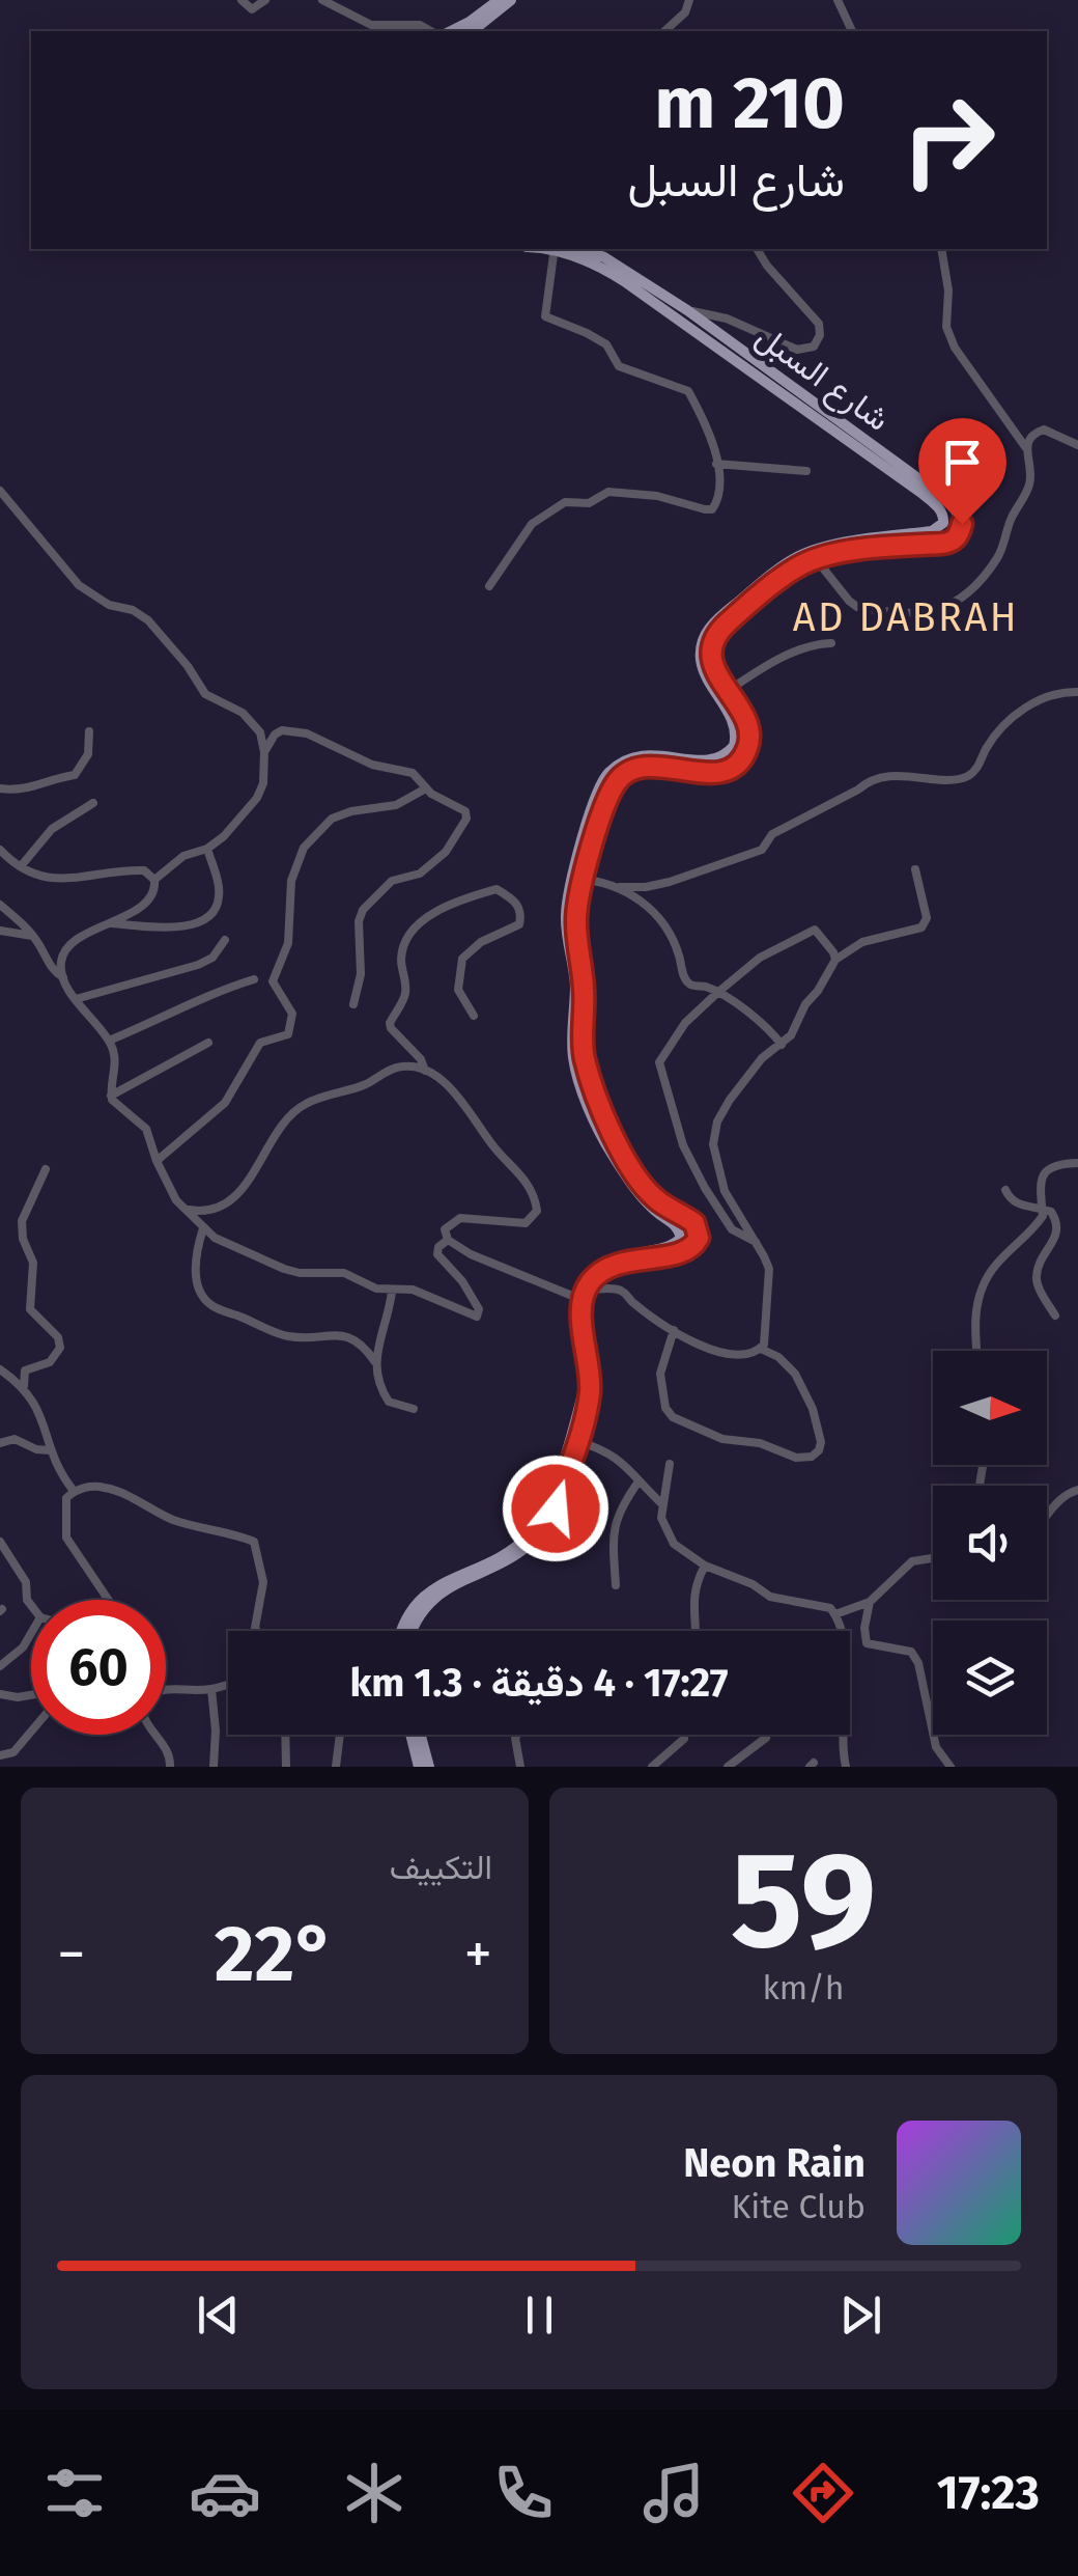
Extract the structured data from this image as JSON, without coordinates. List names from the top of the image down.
{
  "streets": {
    "main road": ["شارع السبل"]
  },
  "districts": ["AD DABRAH"],
  "north": "right",
  "page": {
    "turn": ["210 m", "شارع السبل"],
    "limit": "60",
    "trip": "17:27 · 4 دقيقة · 1.3 km",
    "tile": [
      ["59", "km/h"],
      "التكييف"
    ],
    "heat": ["−", "22°", "+"],
    "song": ["Neon Rain", "Kite Club"],
    "tabs": "17:23"
  }
}
